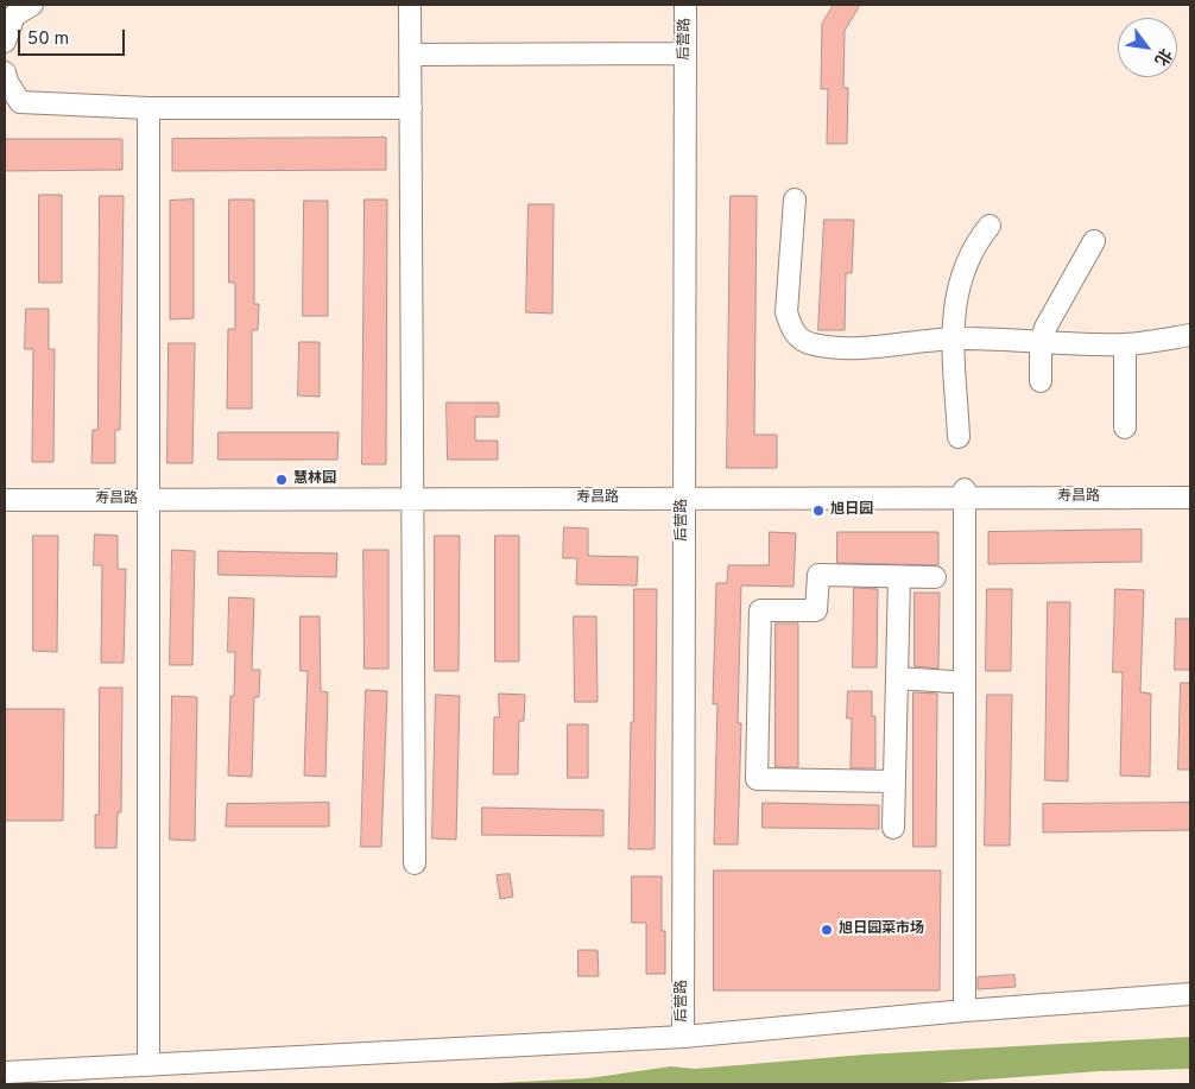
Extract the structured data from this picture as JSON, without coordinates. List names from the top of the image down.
{
  "streets": {
    "street": ["后营路", "寿昌路"]
  },
  "crossings": [
    ["后营路", "寿昌路"]
  ],
  "places": ["慧林园", "旭日园", "旭日园菜市场"],
  "scale_bar": "50 m",
  "north": "bottom right"
}
